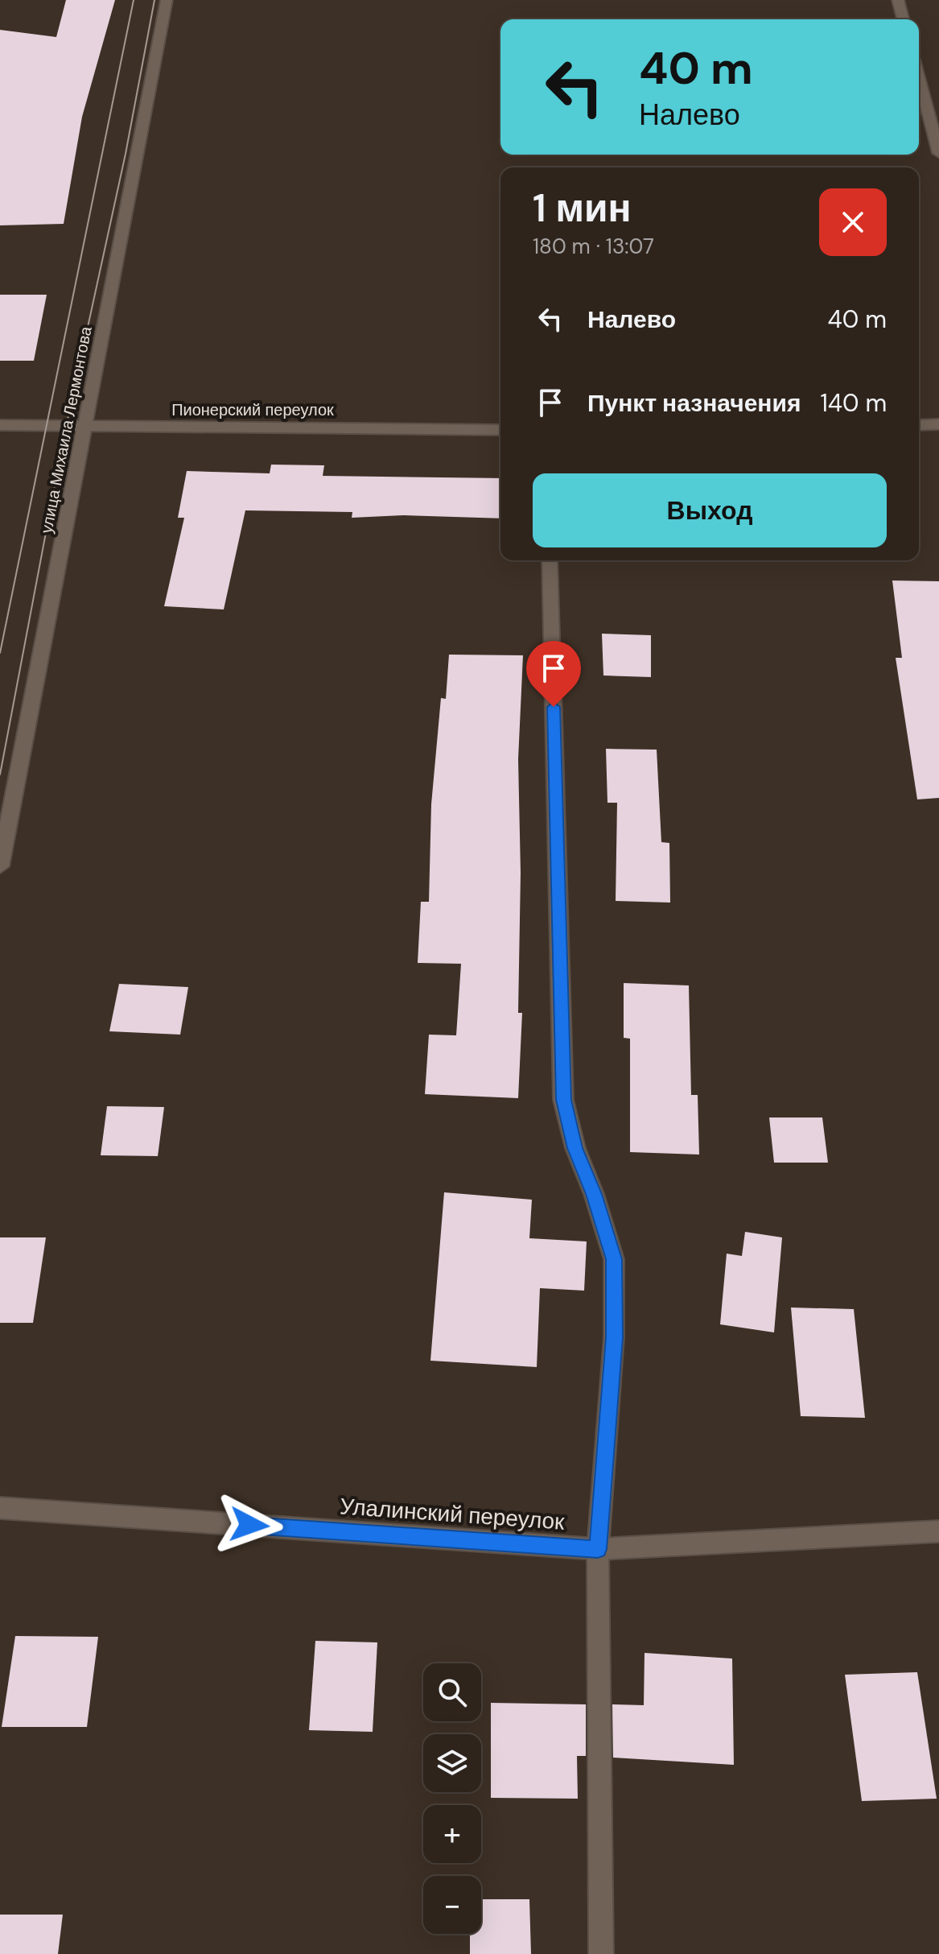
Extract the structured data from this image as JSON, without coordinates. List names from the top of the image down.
{
  "streets": {
    "street": ["Пионерский переулок", "улица Михаила Лермонтова", "Улалинский переулок"]
  },
  "crossings": [
    ["Пионерский переулок", "улица Михаила Лермонтова"]
  ],
  "page": {
    "turn": ["40 m", "Налево"],
    "heading": ["1 мин", "180 m · 13:07"],
    "list": [
      {
        "name": "Налево",
        "value": "40 m"
      },
      {
        "name": "Пункт назначения",
        "value": "140 m"
      }
    ],
    "buttons": "Выход",
    "map_buttons": ["+", "−"]
  }
}
